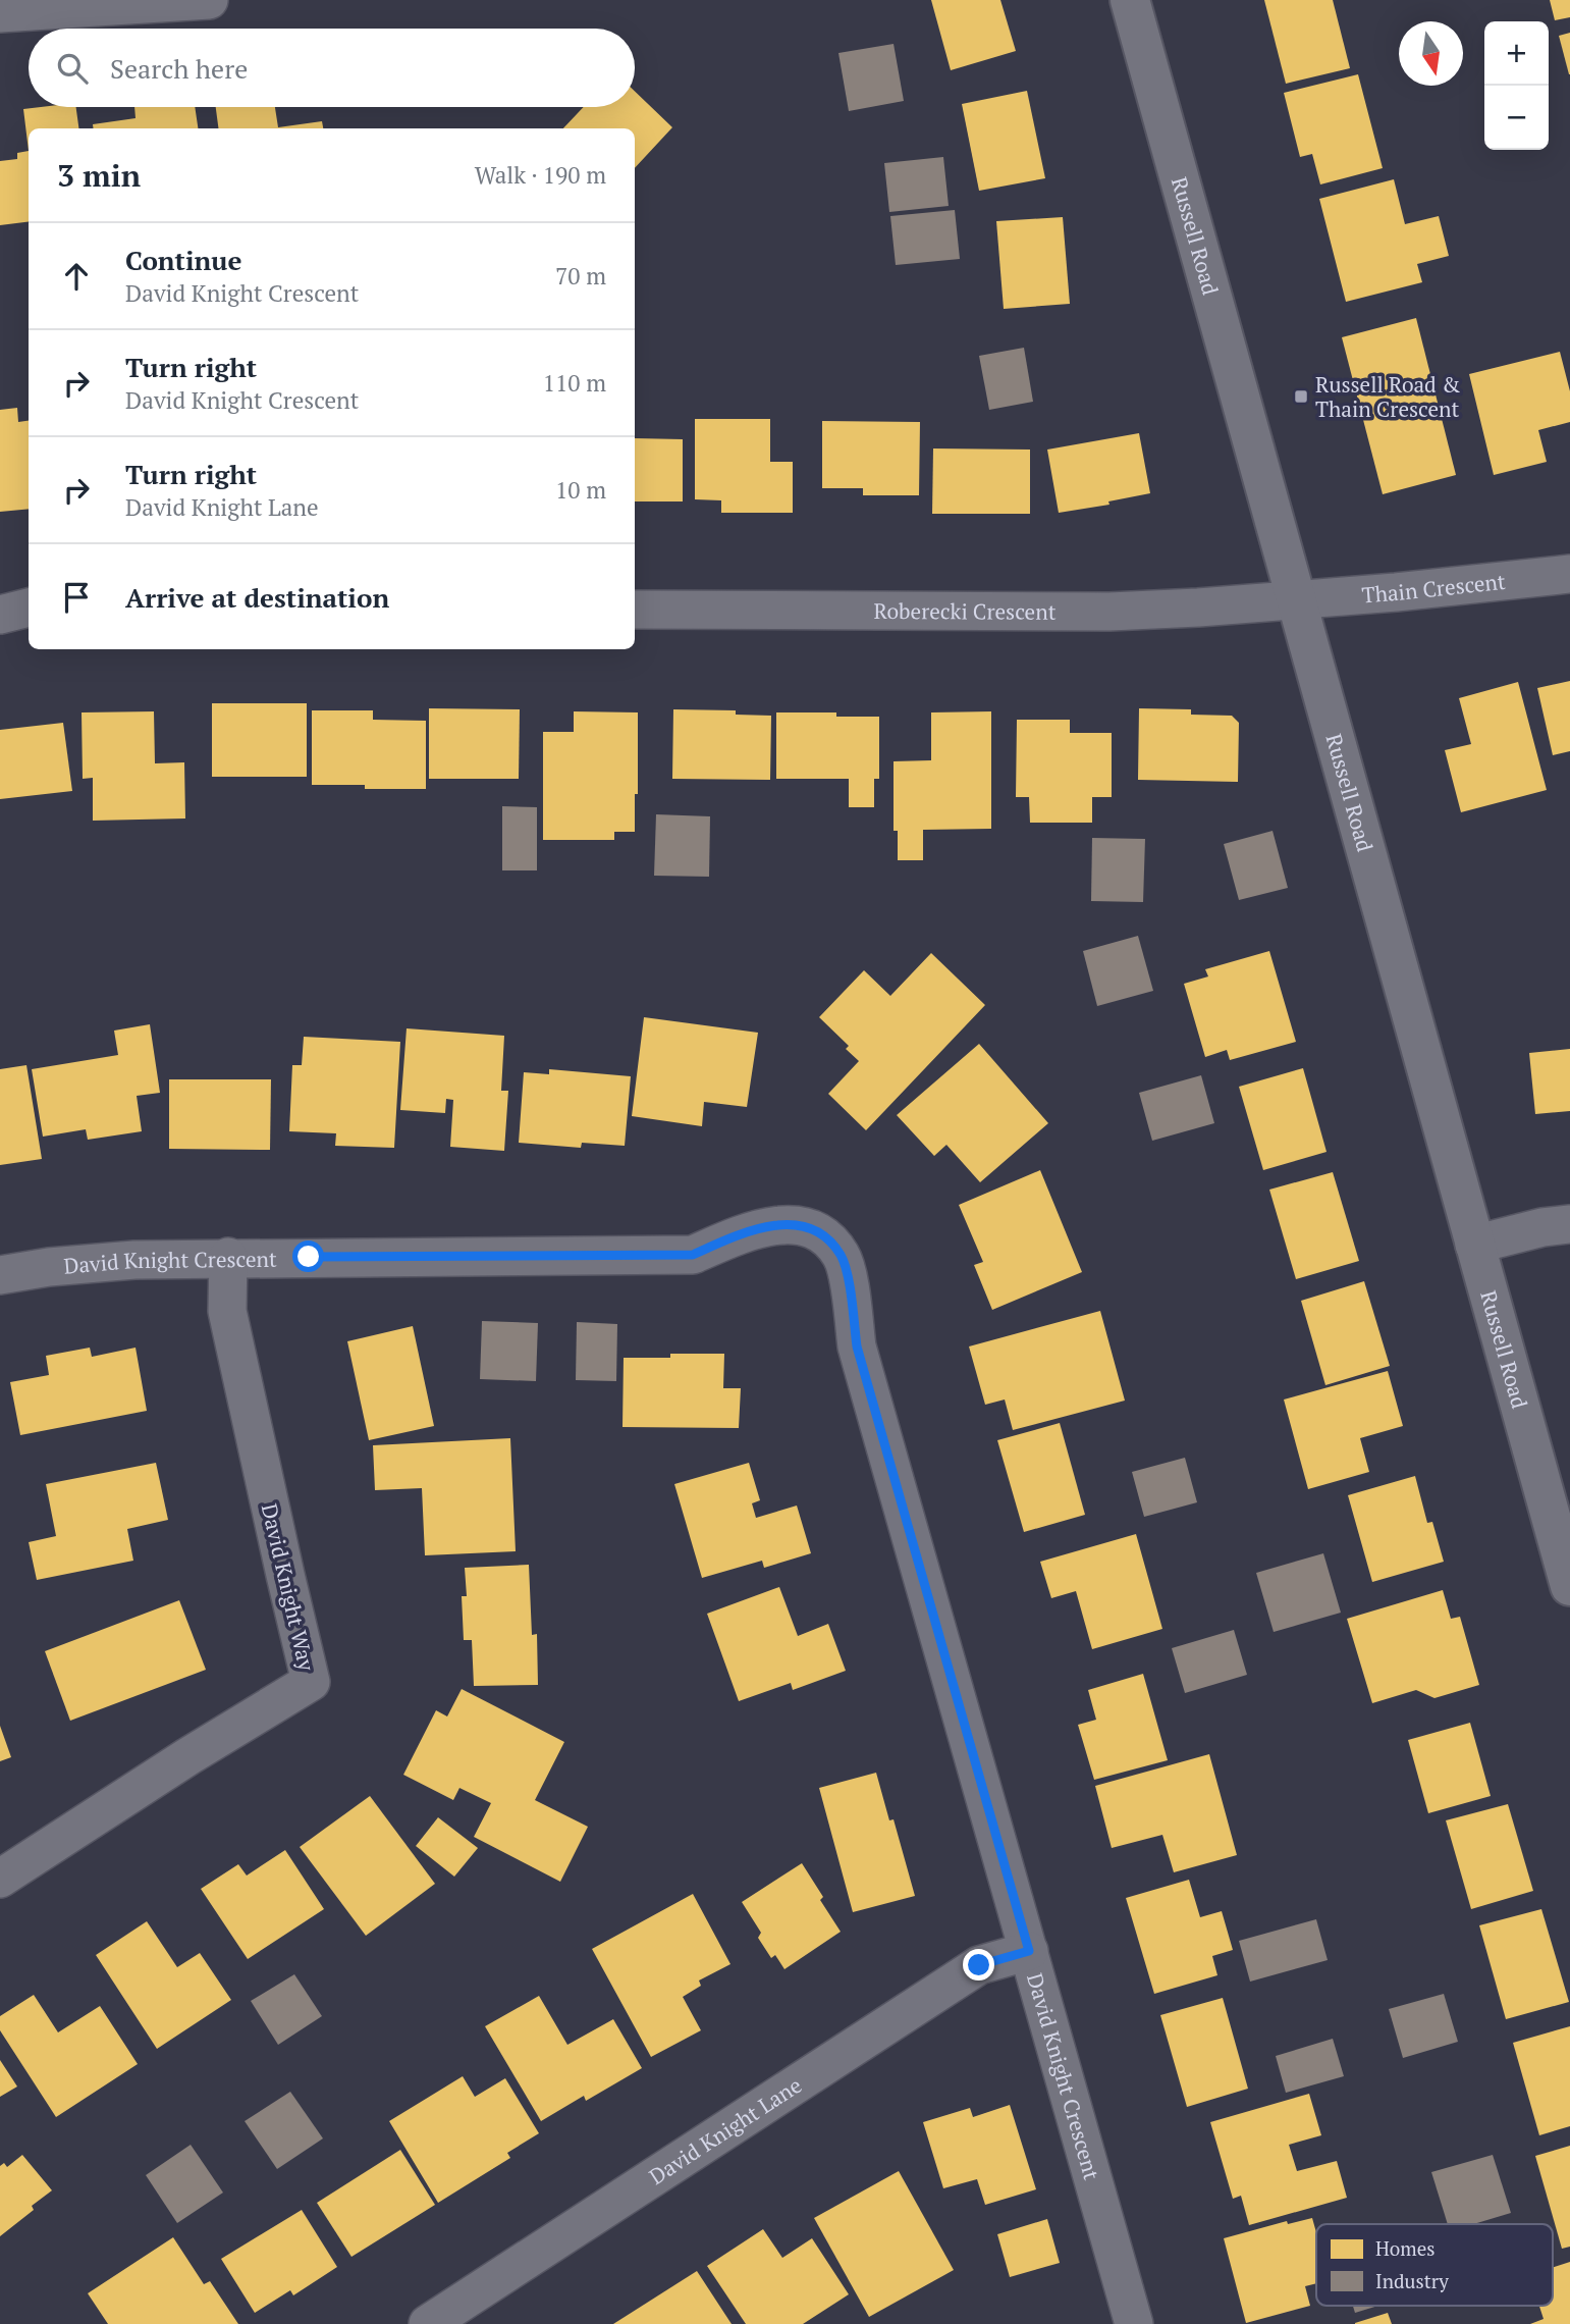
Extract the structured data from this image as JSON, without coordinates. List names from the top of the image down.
{
  "streets": {
    "street": [
      "Russell Road",
      "Thain Crescent",
      "Roberecki Crescent",
      "David Knight Crescent",
      "David Knight Way",
      "David Knight Lane"
    ]
  },
  "crossings": [
    ["Russell Road", "Thain Crescent"],
    ["Russell Road", "Roberecki Crescent"],
    ["Thain Crescent", "Roberecki Crescent"],
    ["David Knight Crescent", "David Knight Way"],
    ["David Knight Crescent", "David Knight Lane"]
  ],
  "places": {
    "transit": ["Russell Road & Thain Crescent"]
  },
  "legend": ["Homes", "Industry"],
  "north": "bottom",
  "page": {
    "map_buttons": ["+", "−"],
    "search": "Search here",
    "heading": ["3 min", "Walk · 190 m"],
    "list": [
      ["Continue", "David Knight Crescent", "70 m"],
      ["Turn right", "David Knight Crescent", "110 m"],
      ["Turn right", "David Knight Lane", "10 m"],
      "Arrive at destination"
    ]
  }
}
